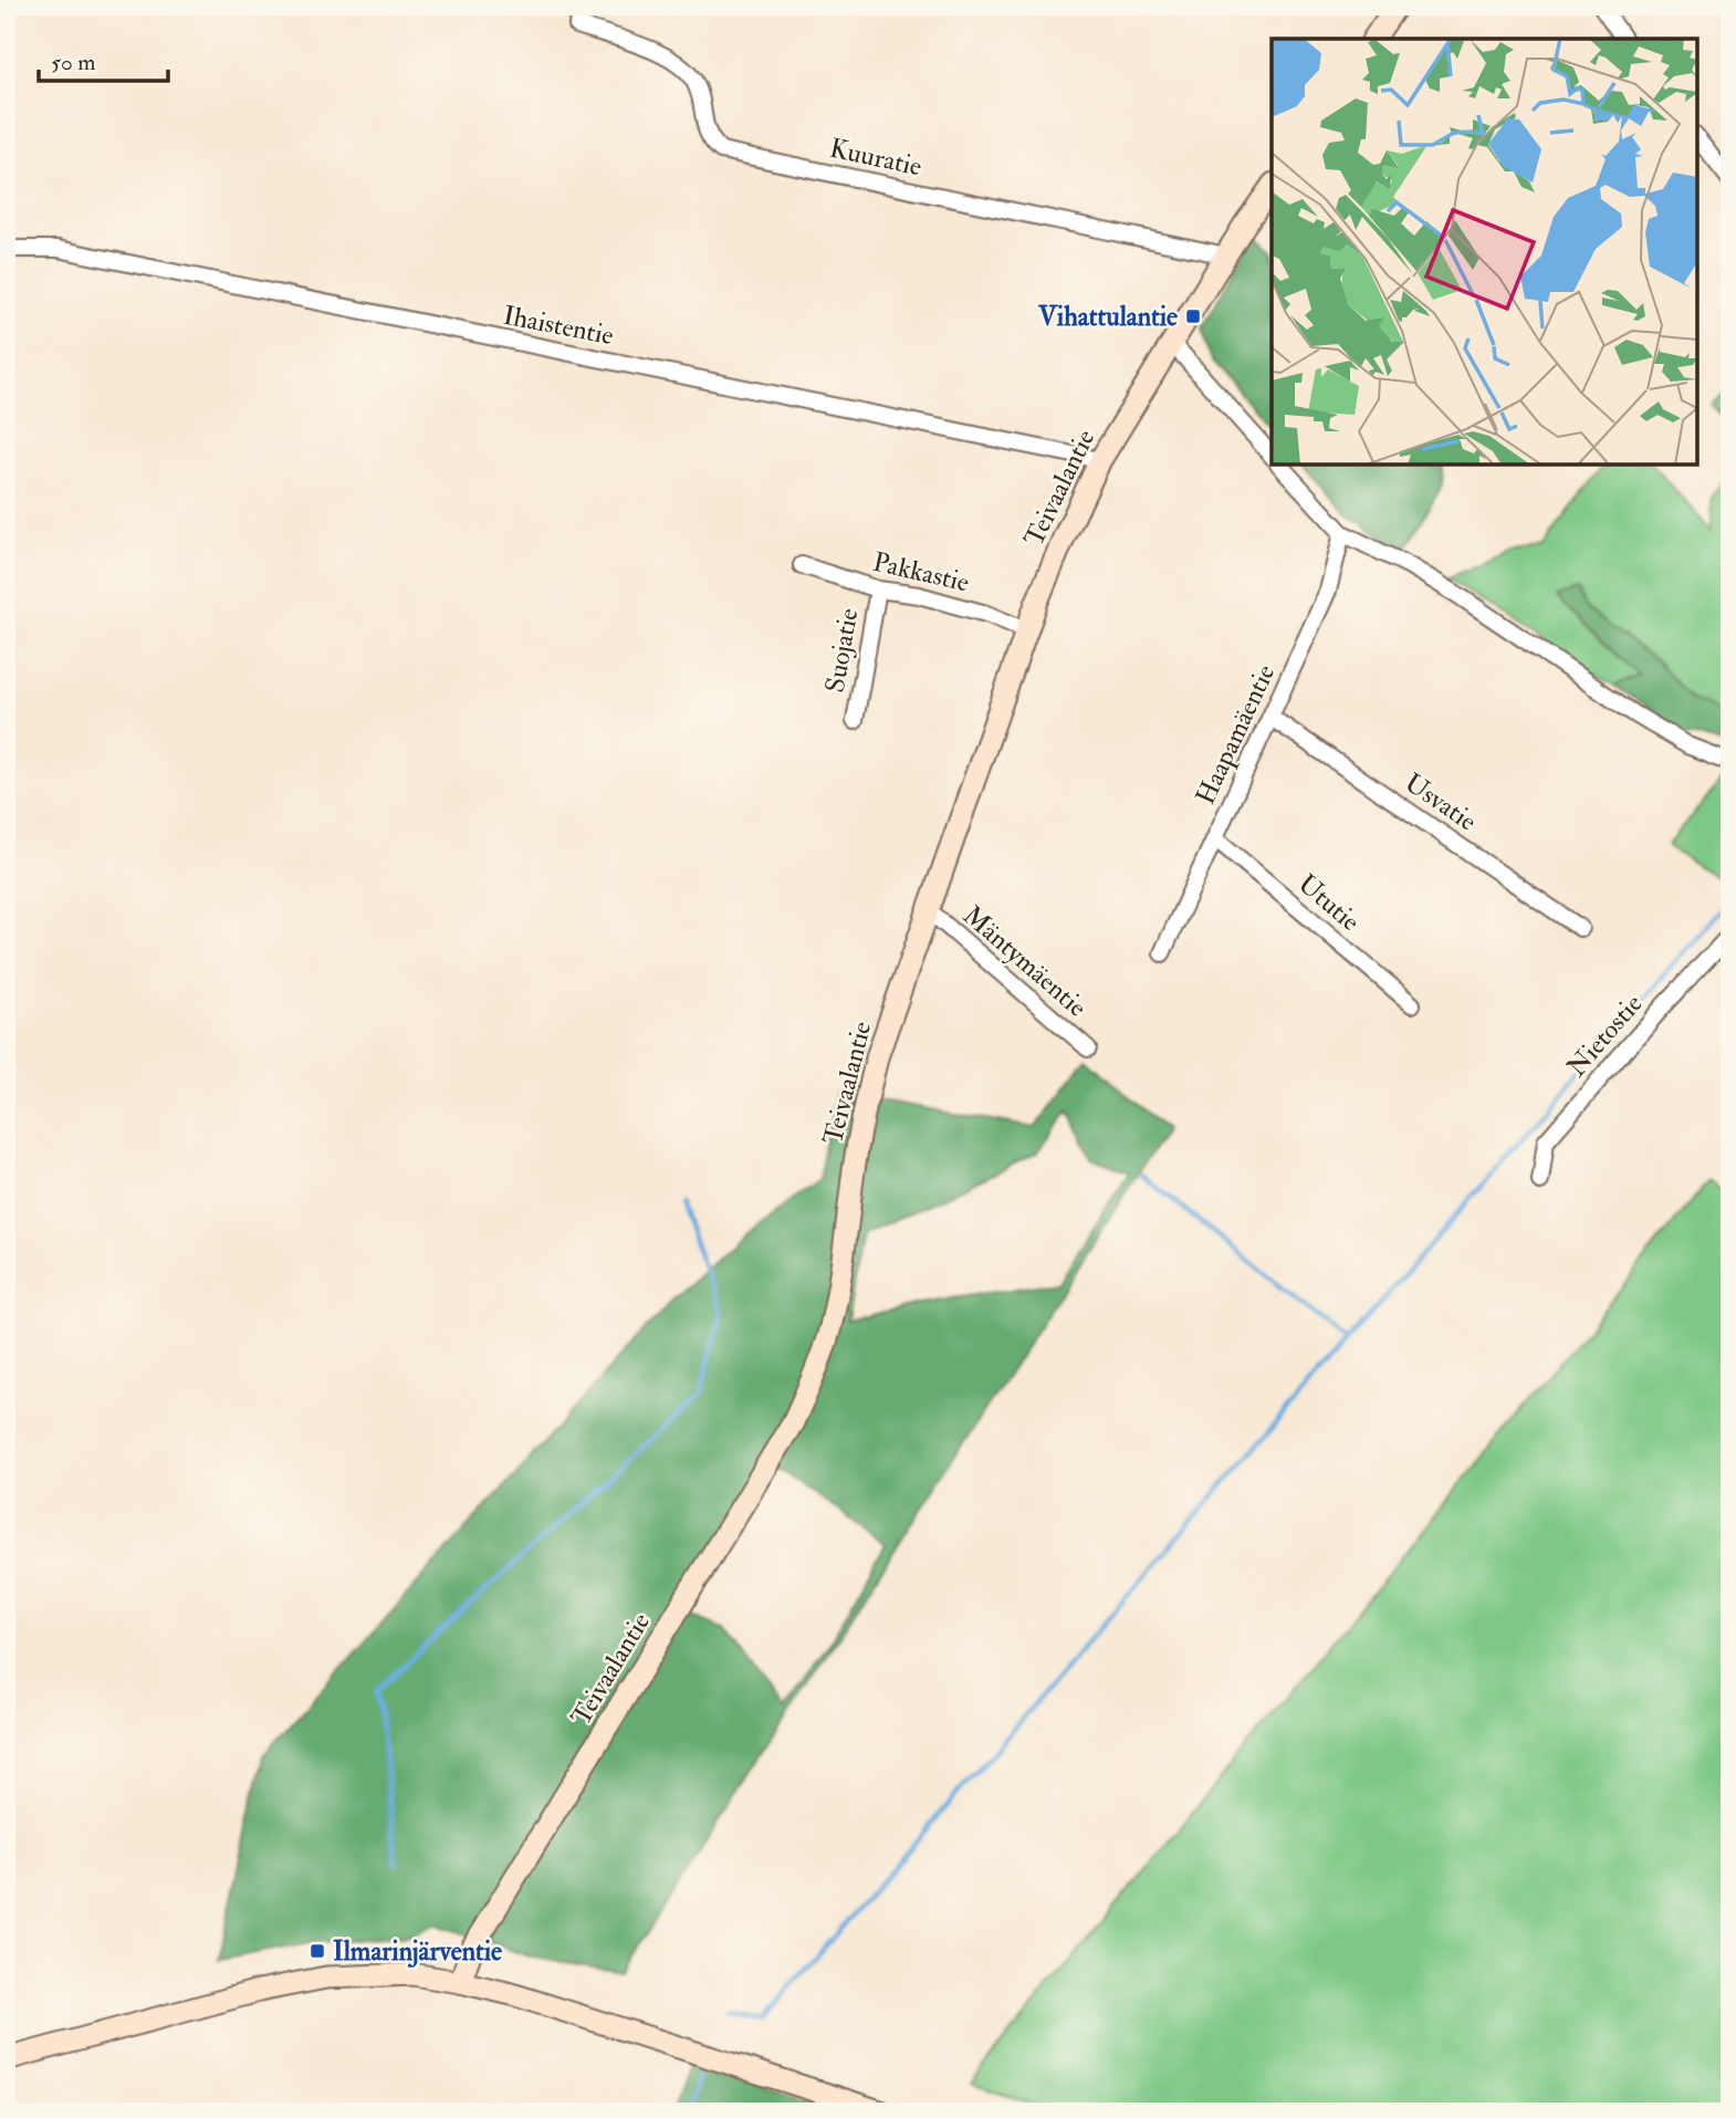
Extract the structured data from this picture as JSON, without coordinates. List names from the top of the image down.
{
  "streets": {
    "main road": ["Teivaalantie"],
    "street": [
      "Kuuratie",
      "Ihaistentie",
      "Pakkastie",
      "Suojatie",
      "Haapamäentie",
      "Usvatie",
      "Ututie",
      "Mäntymäentie",
      "Nietostie"
    ]
  },
  "crossings": [
    ["Kuuratie", "Teivaalantie"],
    ["Ihaistentie", "Teivaalantie"],
    ["Teivaalantie", "Pakkastie"],
    ["Teivaalantie", "Mäntymäentie"],
    ["Pakkastie", "Suojatie"],
    ["Haapamäentie", "Usvatie"],
    ["Haapamäentie", "Ututie"]
  ],
  "places": {
    "transit": ["Vihattulantie", "Ilmarinjärventie"]
  },
  "scale_bar": "50 m"
}
